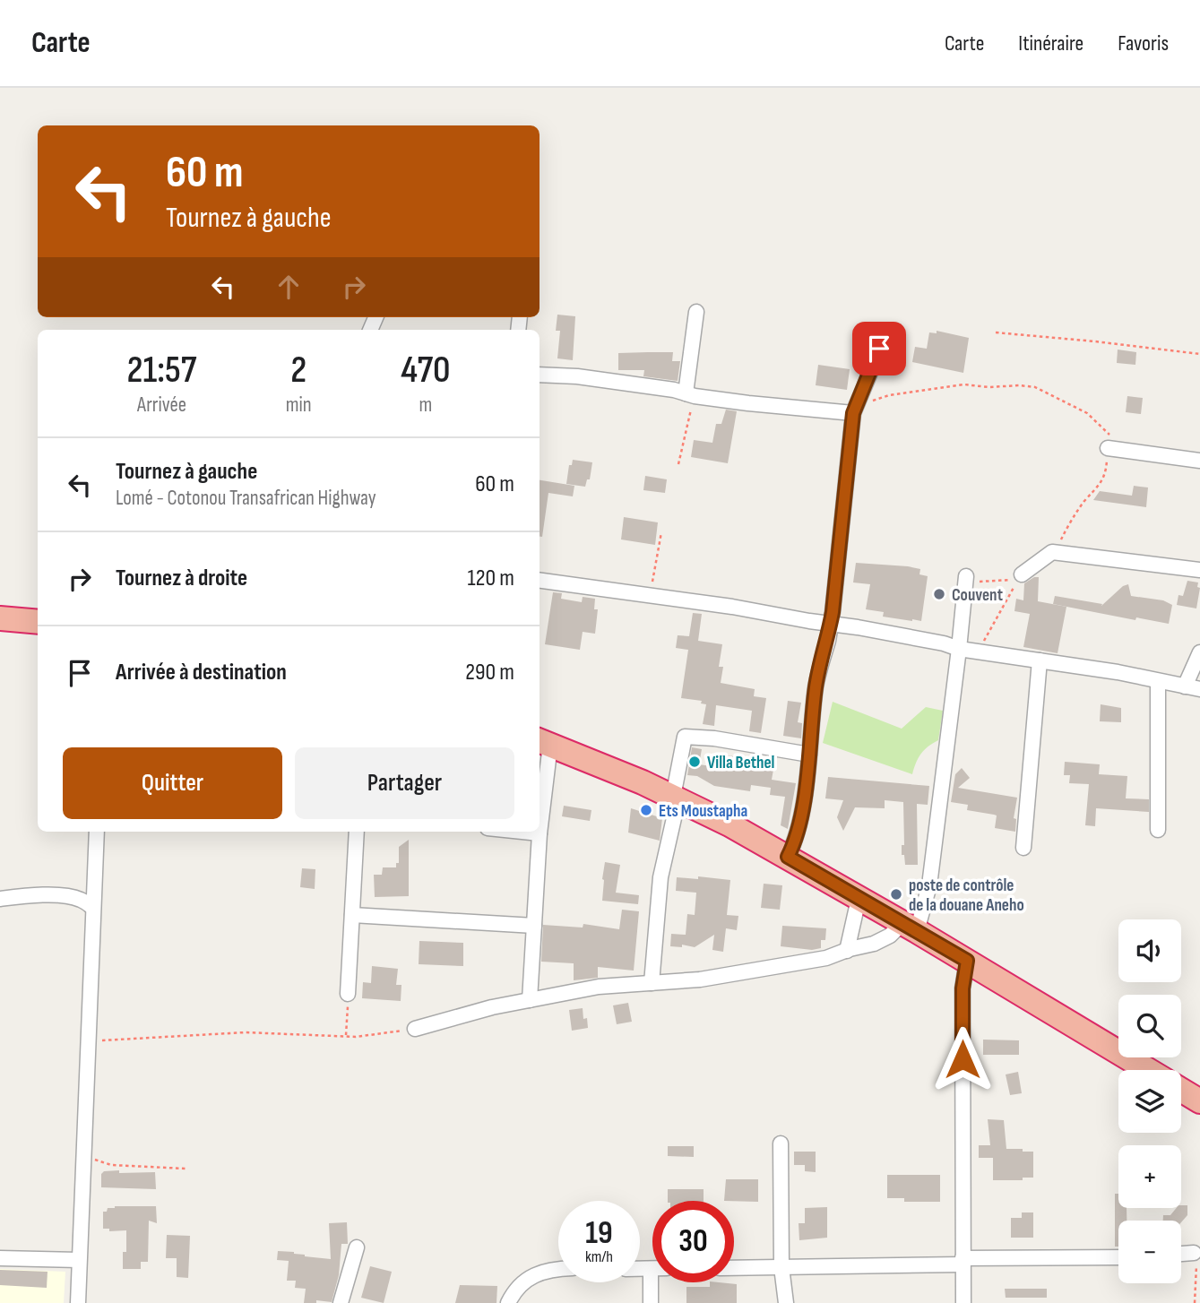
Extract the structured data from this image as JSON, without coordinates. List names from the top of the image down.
{
  "places": [
    "Couvent",
    "Villa Bethel",
    "Ets Moustapha",
    "poste de contrôle de la douane Aneho"
  ],
  "page": {
    "header": "Carte",
    "nav": ["Carte", "Itinéraire", "Favoris"],
    "turn": ["60 m", "Tournez à gauche"],
    "eta": [
      "21:57",
      "Arrivée",
      "2",
      "min",
      "470",
      "m"
    ],
    "list": [
      {
        "name": "Tournez à gauche",
        "note": "Lomé - Cotonou Transafrican Highway",
        "value": "60 m"
      },
      {
        "name": "Tournez à droite",
        "value": "120 m"
      },
      {
        "name": "Arrivée à destination",
        "value": "290 m"
      }
    ],
    "buttons": ["Quitter", "Partager"],
    "map_buttons": ["+", "−"],
    "speed": "19 km/h",
    "limit": "30"
  }
}
